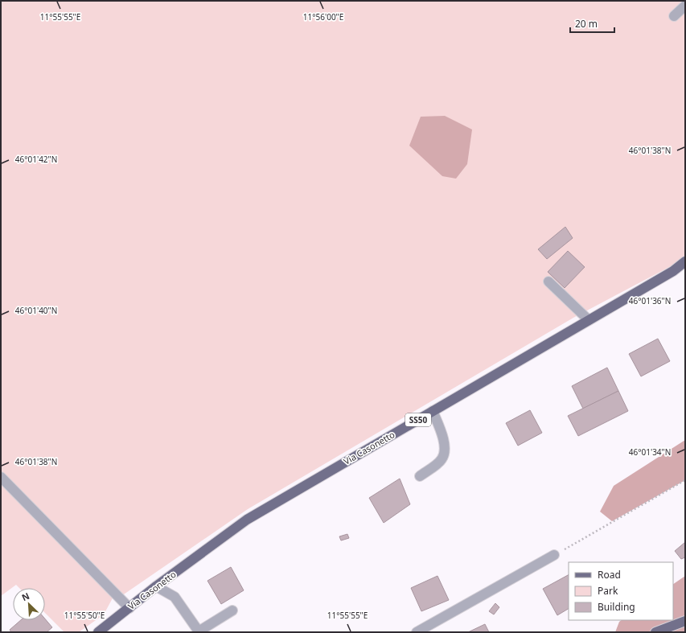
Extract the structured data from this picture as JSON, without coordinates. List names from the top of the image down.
{
  "streets": {
    "main road": ["SS50", "Via Casonetto"]
  },
  "legend": ["Road", "Park", "Building"],
  "scale_bar": "20 m",
  "north": "top left",
  "coordinates": [
    "11°55'55\"E",
    "11°56'00\"E",
    "46°01'38\"N",
    "46°01'42\"N",
    "46°01'36\"N",
    "46°01'40\"N",
    "46°01'34\"N",
    "11°55'50\"E"
  ]
}
